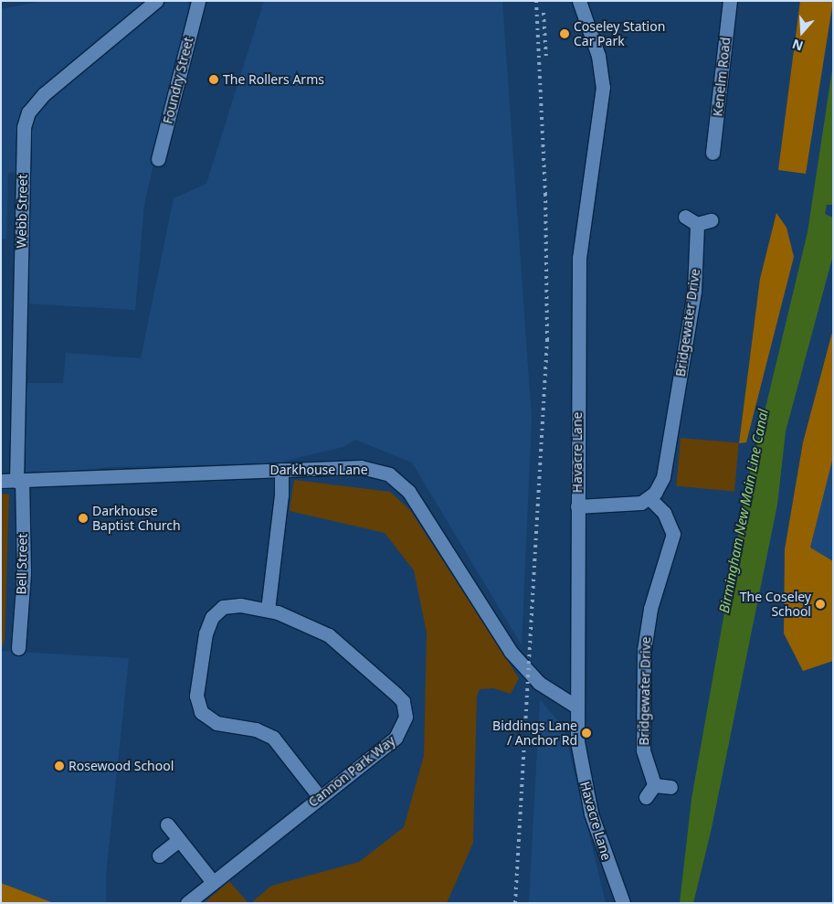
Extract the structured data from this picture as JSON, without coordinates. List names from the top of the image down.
{
  "streets": {
    "street": [
      "Kenelm Road",
      "Foundry Street",
      "Webb Street",
      "Bridgewater Drive",
      "Havacre Lane",
      "Darkhouse Lane",
      "Bell Street",
      "Cannon Park Way"
    ]
  },
  "crossings": [
    ["Webb Street", "Darkhouse Lane"],
    ["Webb Street", "Bell Street"],
    ["Havacre Lane", "Darkhouse Lane"],
    ["Darkhouse Lane", "Bell Street"]
  ],
  "water": ["Birmingham New Main Line Canal"],
  "places": [
    "Coseley Station Car Park",
    "The Rollers Arms",
    "Darkhouse Baptist Church",
    "The Coseley School",
    "Biddings Lane / Anchor Rd",
    "Rosewood School"
  ],
  "north": "bottom"
}
